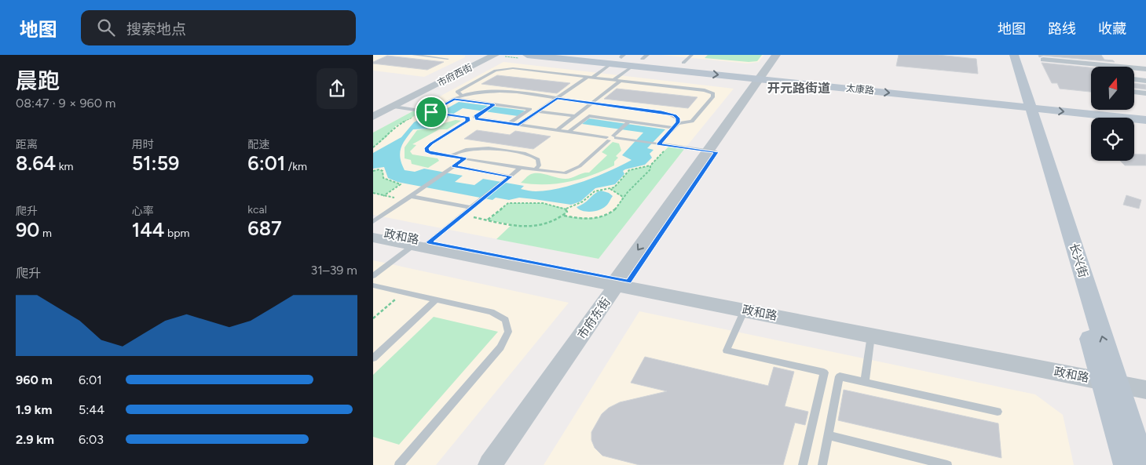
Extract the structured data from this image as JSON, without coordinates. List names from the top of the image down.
{
  "streets": {
    "main road": ["太康路", "长兴街"],
    "street": ["市府西街", "政和路", "市府东街"]
  },
  "crossings": [
    ["太康路", "长兴街"],
    ["太康路", "市府东街"],
    ["政和路", "长兴街"],
    ["政和路", "市府东街"]
  ],
  "districts": ["开元路街道"],
  "north": "top",
  "page": {
    "header": "地图",
    "search": "搜索地点",
    "nav": ["地图", "路线", "收藏"],
    "heading": ["晨跑", "08:47 · 9 × 960 m"],
    "stats": [
      ["距离", "8.64 km"],
      ["用时", "51:59"],
      ["配速", "6:01 /km"],
      ["爬升", "90 m"],
      ["心率", "144 bpm"],
      ["kcal", "687"]
    ],
    "chart": ["爬升", "31–39 m"],
    "list": [
      {
        "name": "960 m",
        "note": "6:01"
      },
      {
        "name": "1.9 km",
        "note": "5:44"
      },
      {
        "name": "2.9 km",
        "note": "6:03"
      }
    ]
  }
}
